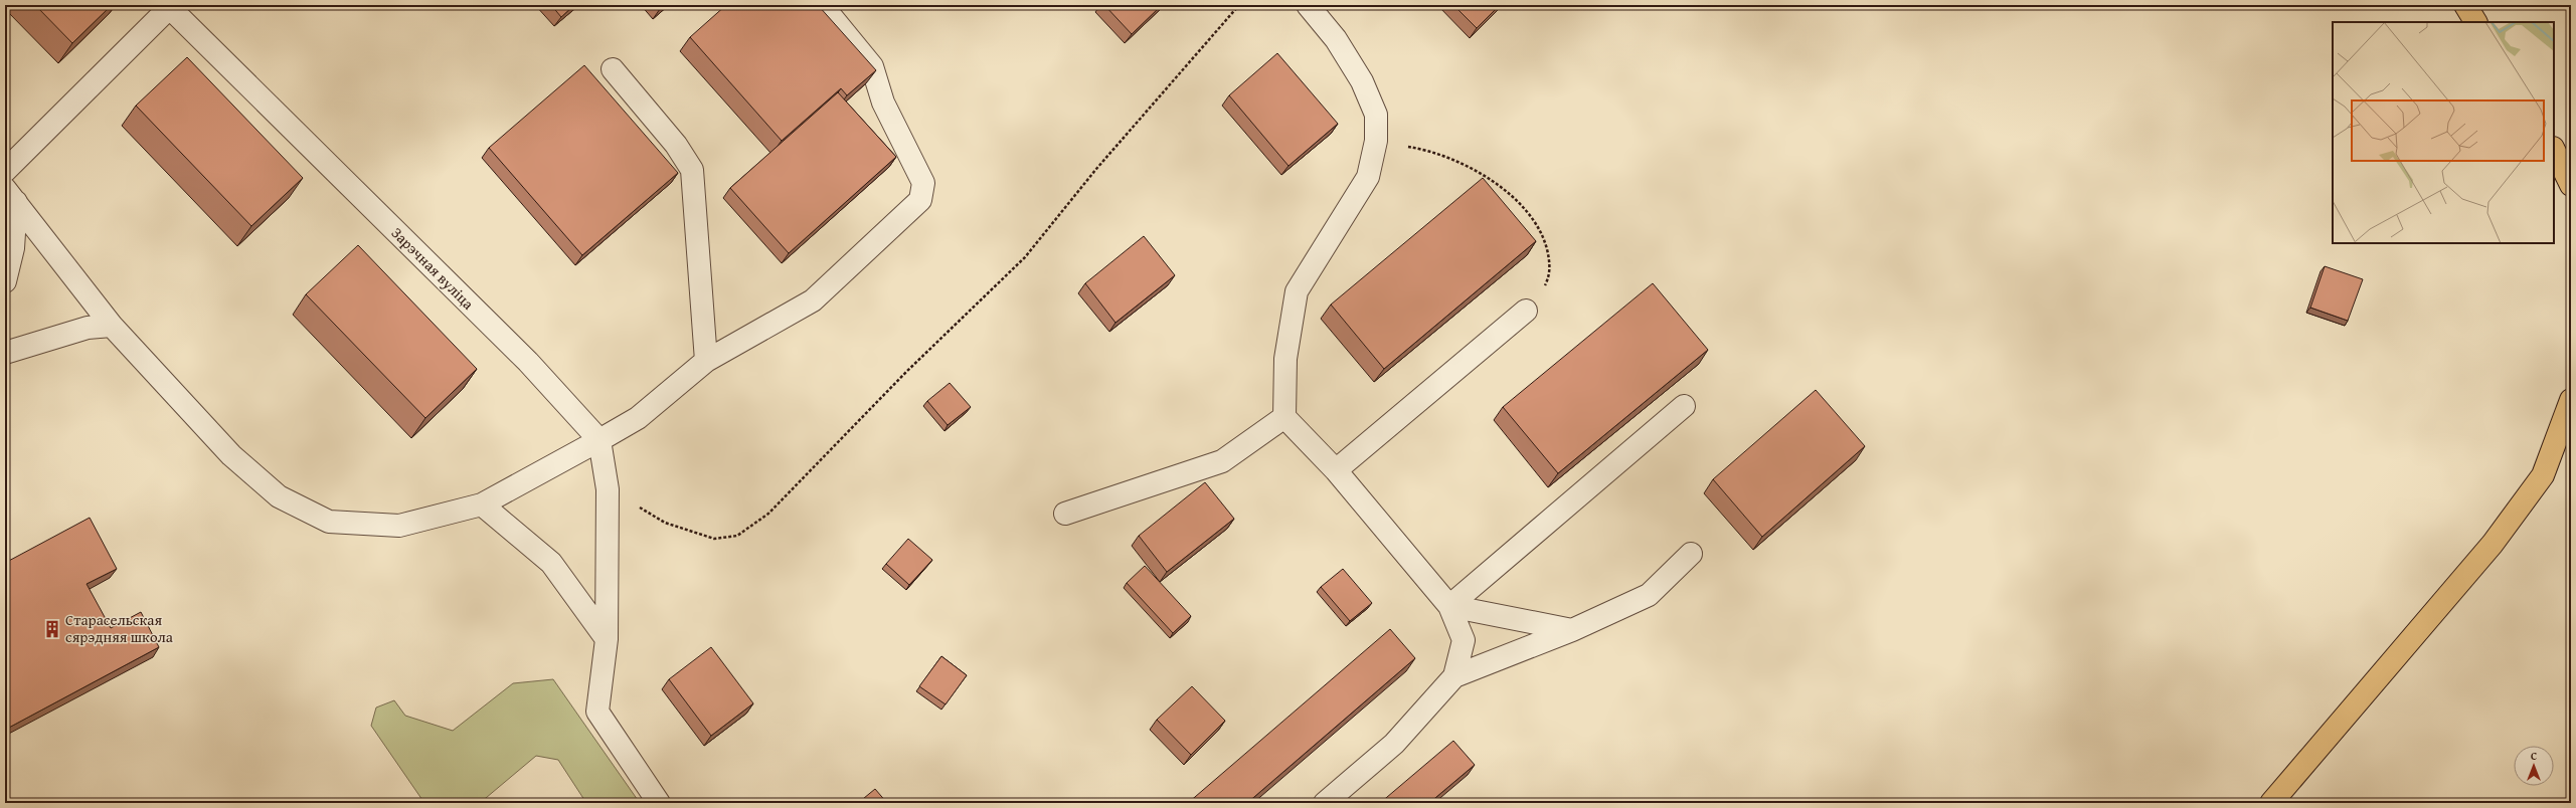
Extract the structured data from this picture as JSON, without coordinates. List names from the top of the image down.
{
  "streets": {
    "street": ["Зарэчная вуліца"]
  },
  "places": {
    "building": ["Старасельская сярэдняя школа"]
  },
  "north": "top"
}
